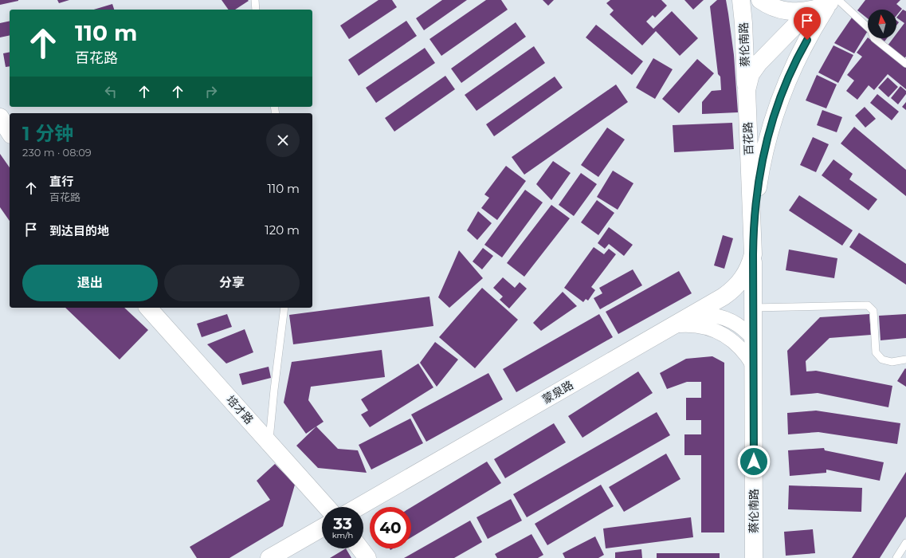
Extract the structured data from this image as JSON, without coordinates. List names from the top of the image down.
{
  "streets": {
    "main road": [
      "蔡伦南路",
      "百花路",
      "蒙泉路",
      "培才路"
    ]
  },
  "crossings": [
    ["蔡伦南路", "百花路"],
    ["蔡伦南路", "蒙泉路"],
    ["百花路", "蒙泉路"]
  ],
  "north": "top",
  "page": {
    "turn": ["110 m", "百花路"],
    "heading": ["1 分钟", "230 m · 08:09"],
    "list": [
      {
        "name": "直行",
        "note": "百花路",
        "value": "110 m"
      },
      {
        "name": "到达目的地",
        "value": "120 m"
      }
    ],
    "buttons": ["退出", "分享"],
    "speed": "33 km/h",
    "limit": "40"
  }
}
